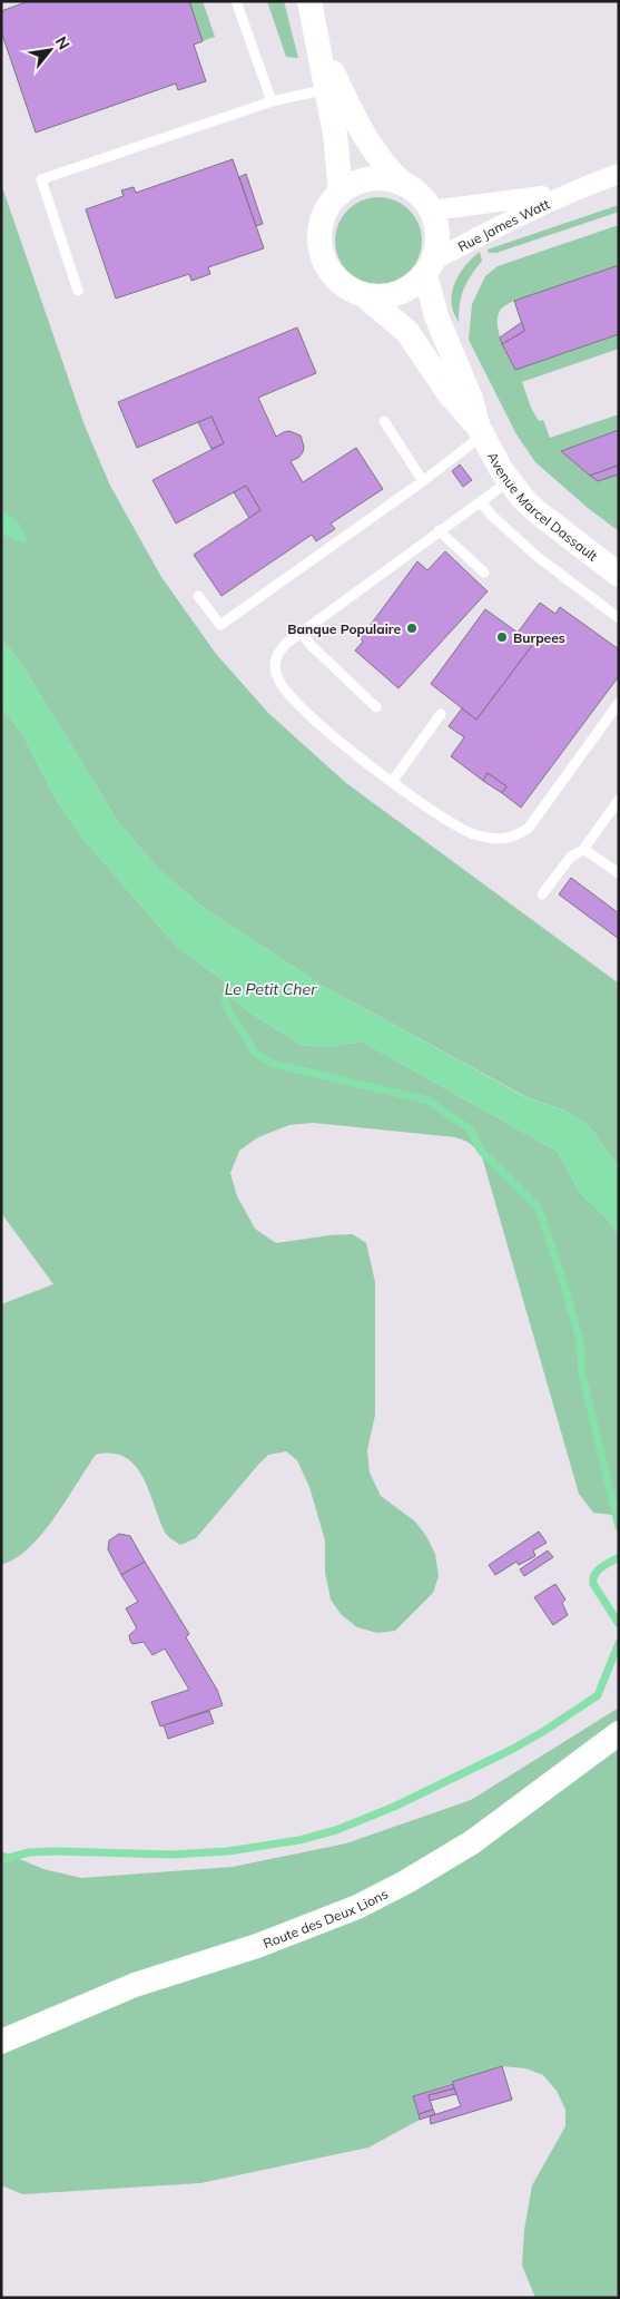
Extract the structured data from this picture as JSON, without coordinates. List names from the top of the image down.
{
  "streets": {
    "street": ["Rue James Watt", "Avenue Marcel Dassault", "Route des Deux Lions"]
  },
  "crossings": [
    ["Rue James Watt", "Avenue Marcel Dassault"]
  ],
  "water": ["Le Petit Cher"],
  "places": ["Banque Populaire", "Burpees"],
  "north": "top right"
}
